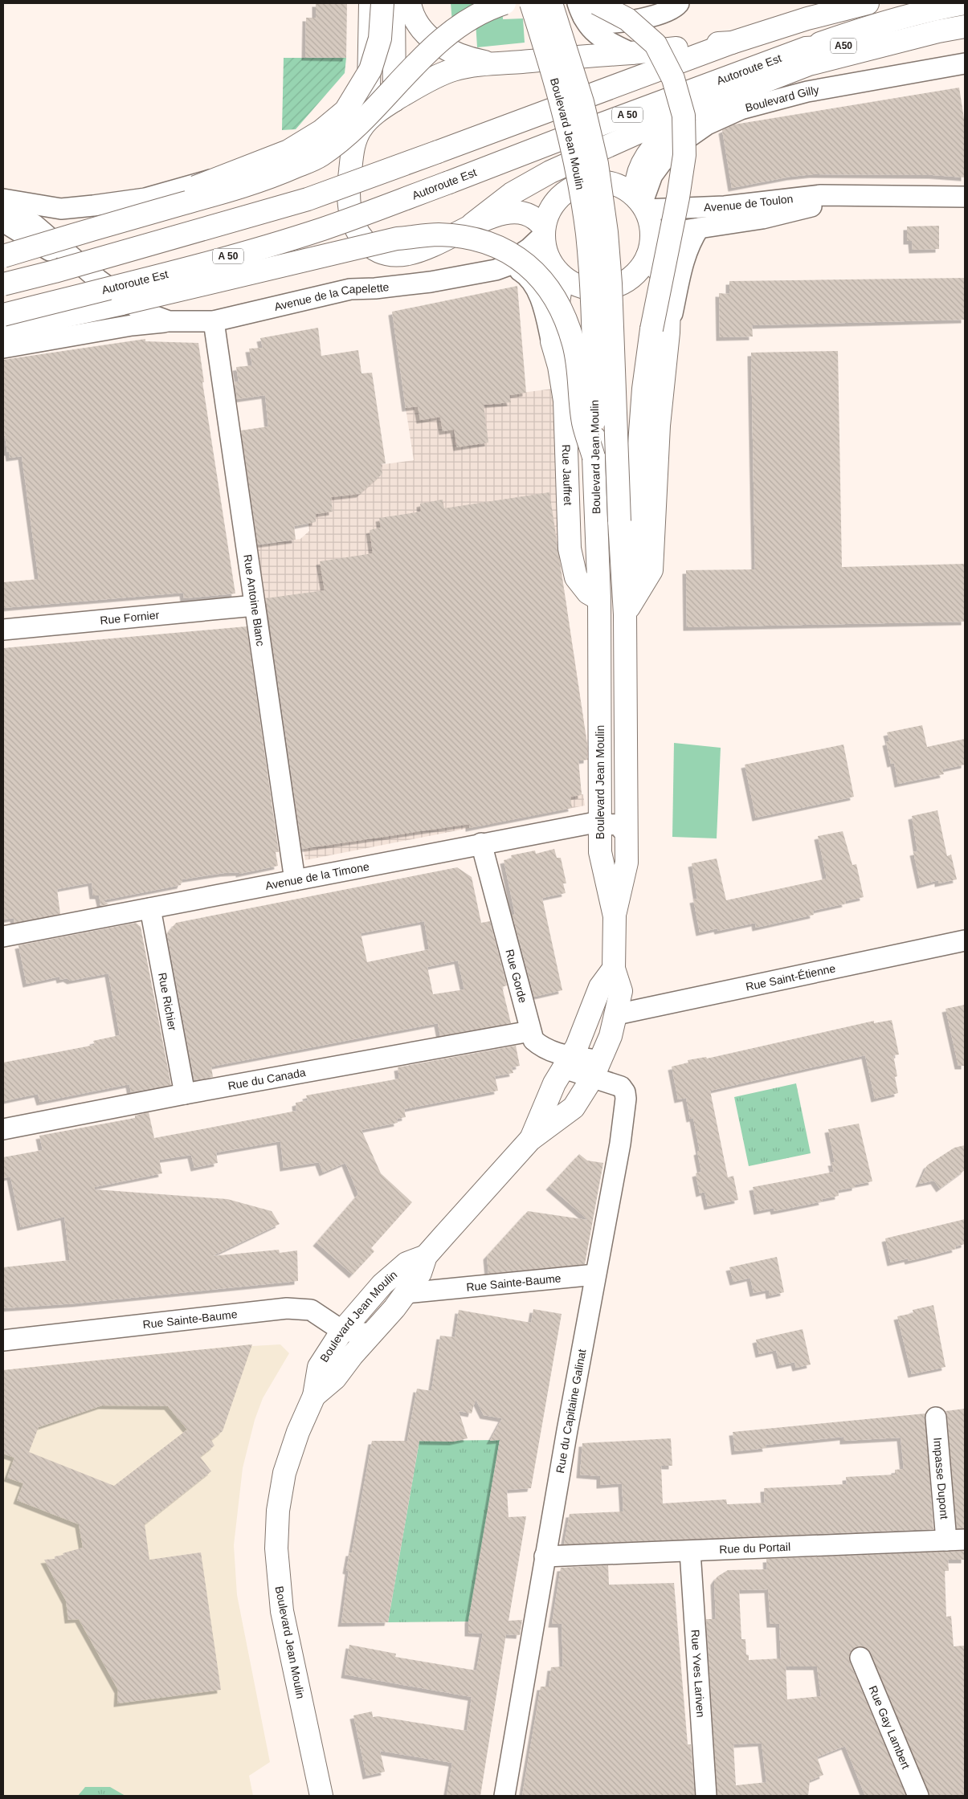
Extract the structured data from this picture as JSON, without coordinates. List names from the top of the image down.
{
  "streets": {
    "main road": [
      "A50",
      "Autoroute Est",
      "A 50",
      "Boulevard Jean Moulin",
      "Rue Jauffret"
    ],
    "street": [
      "Boulevard Gilly",
      "Avenue de Toulon",
      "Avenue de la Capelette",
      "Rue Antoine Blanc",
      "Rue Fornier",
      "Avenue de la Timone",
      "Rue Gorde",
      "Rue Saint-Étienne",
      "Rue Richier",
      "Rue du Canada",
      "Rue Sainte-Baume",
      "Rue du Capitaine Galinat",
      "Impasse Dupont",
      "Rue du Portail",
      "Rue Yves Lariven",
      "Rue Gay Lambert"
    ]
  },
  "crossings": [
    ["Boulevard Gilly", "Avenue de Toulon"],
    ["Boulevard Gilly", "Avenue de la Capelette"],
    ["Boulevard Gilly", "Rue Jauffret"],
    ["Boulevard Jean Moulin", "Rue Jauffret"],
    ["Boulevard Jean Moulin", "Avenue de la Timone"],
    ["Boulevard Jean Moulin", "Rue Gorde"],
    ["Boulevard Jean Moulin", "Rue Saint-Étienne"],
    ["Boulevard Jean Moulin", "Rue Sainte-Baume"],
    ["Boulevard Jean Moulin", "Rue du Capitaine Galinat"],
    ["Avenue de Toulon", "Avenue de la Capelette"],
    ["Avenue de Toulon", "Rue Jauffret"],
    ["Avenue de la Capelette", "Rue Jauffret"],
    ["Avenue de la Capelette", "Rue Antoine Blanc"],
    ["Rue Antoine Blanc", "Rue Fornier"],
    ["Rue Antoine Blanc", "Avenue de la Timone"],
    ["Avenue de la Timone", "Rue Gorde"],
    ["Avenue de la Timone", "Rue Richier"],
    ["Rue Gorde", "Rue du Canada"],
    ["Rue Gorde", "Rue du Capitaine Galinat"],
    ["Rue Richier", "Rue du Canada"],
    ["Rue Sainte-Baume", "Rue du Capitaine Galinat"],
    ["Rue du Capitaine Galinat", "Rue du Portail"],
    ["Impasse Dupont", "Rue du Portail"],
    ["Rue du Portail", "Rue Yves Lariven"]
  ]
}
